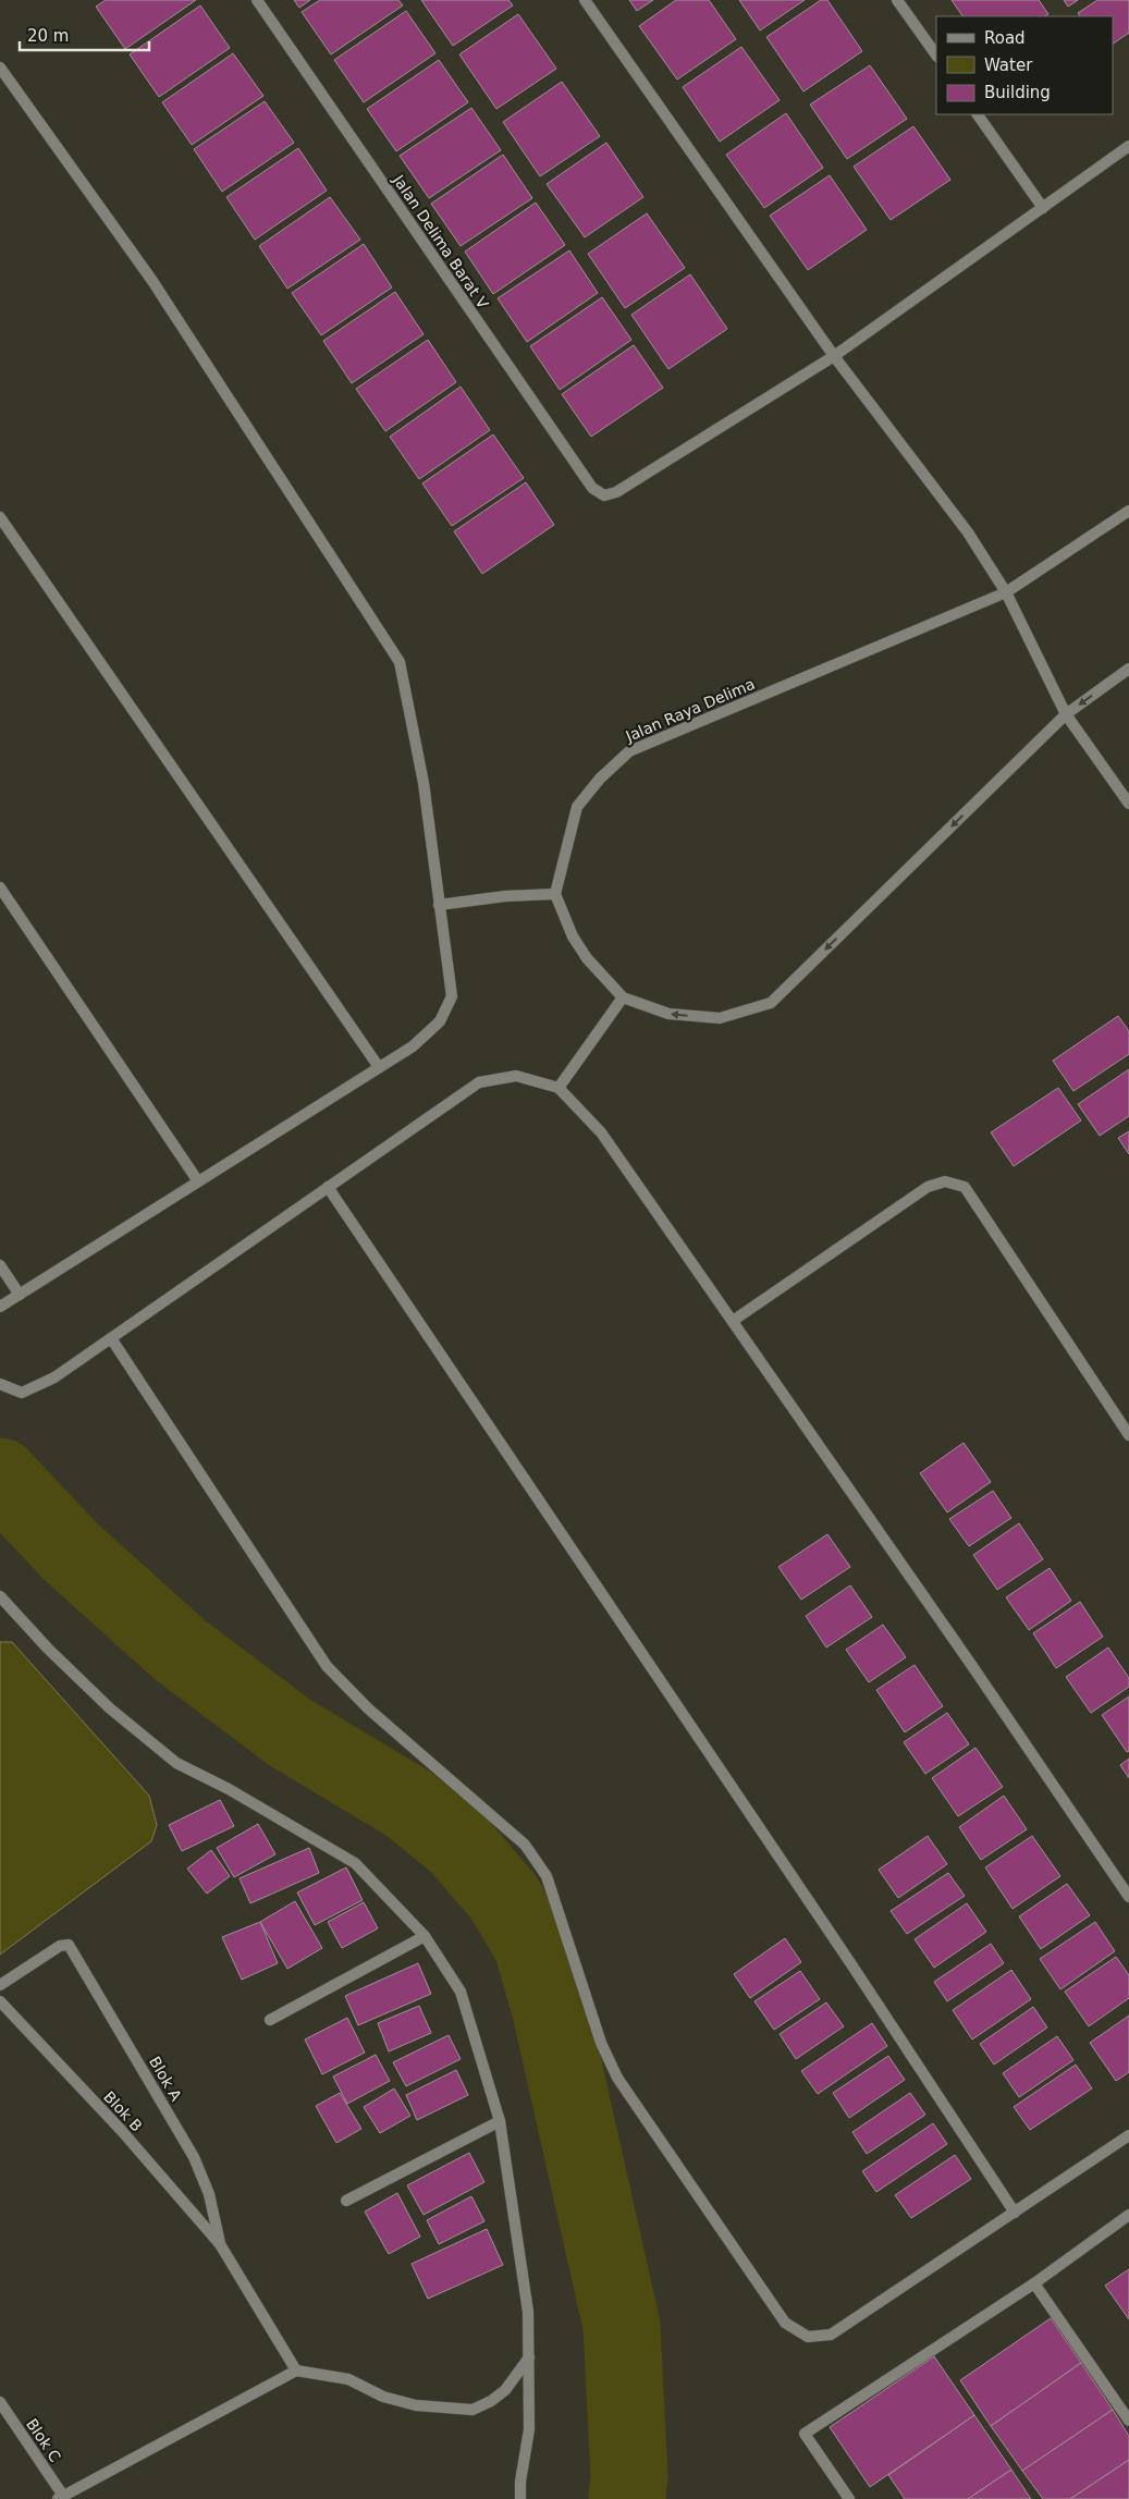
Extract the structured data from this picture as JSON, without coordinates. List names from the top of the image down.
{
  "streets": {
    "street": [
      "Jalan Delima Barat V",
      "Jalan Raya Delima",
      "Blok A",
      "Blok B",
      "Blok C"
    ]
  },
  "crossings": [
    ["Blok A", "Blok B"]
  ],
  "legend": ["Road", "Water", "Building"],
  "scale_bar": "20 m"
}
